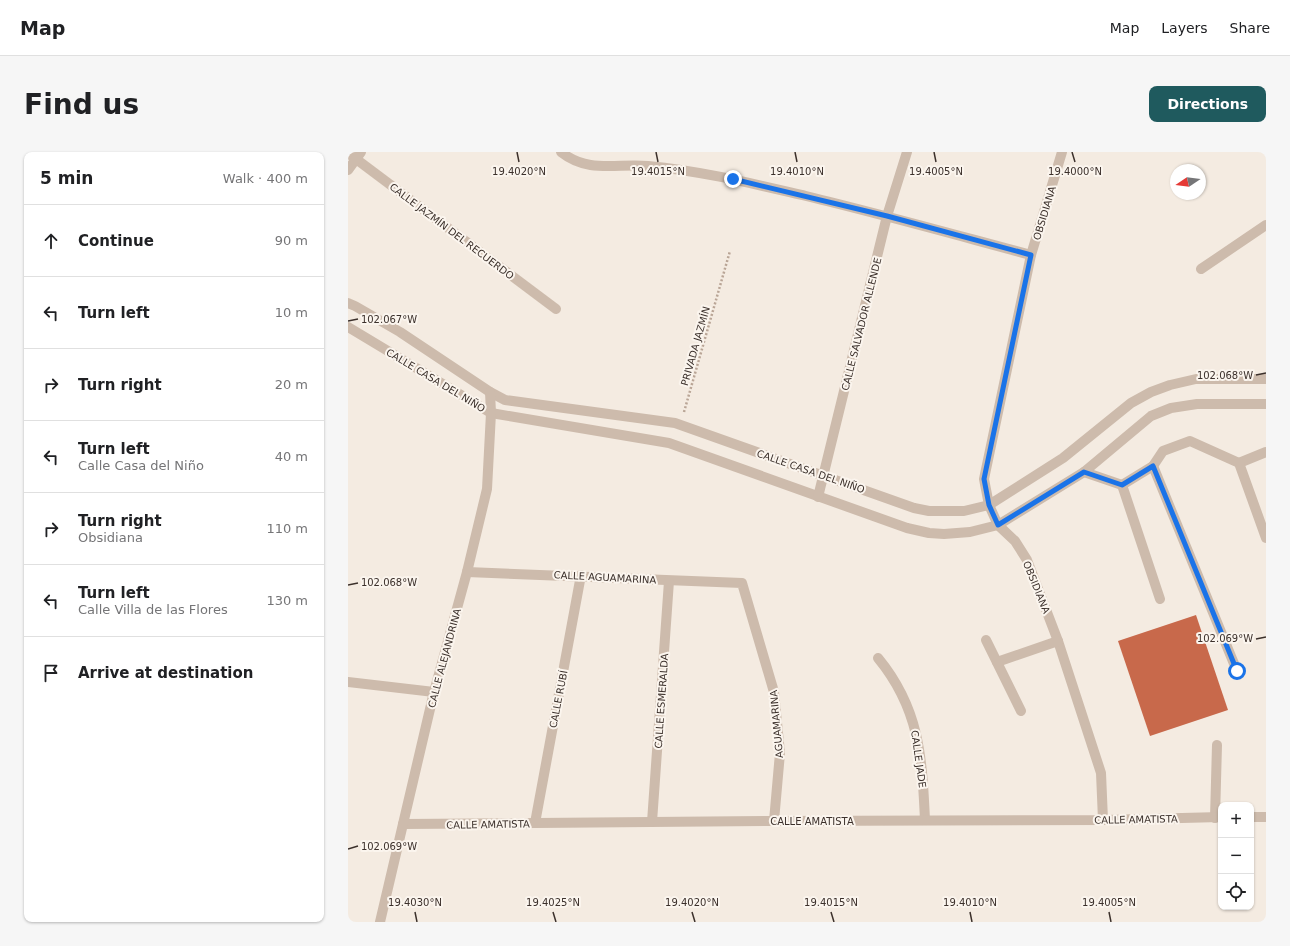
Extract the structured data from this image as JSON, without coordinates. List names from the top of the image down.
{
  "streets": {
    "street": [
      "OBSIDIANA",
      "CALLE JAZMÍN DEL RECUERDO",
      "CALLE SALVADOR ALLENDE",
      "CALLE CASA DEL NIÑO",
      "CALLE AGUAMARINA",
      "CALLE ALEJANDRINA",
      "CALLE RUBÍ",
      "CALLE ESMERALDA",
      "AGUAMARINA",
      "CALLE JADE",
      "CALLE AMATISTA"
    ],
    "path": ["PRIVADA JAZMÍN"]
  },
  "crossings": [
    ["OBSIDIANA", "CALLE CASA DEL NIÑO"],
    ["OBSIDIANA", "CALLE AMATISTA"],
    ["CALLE SALVADOR ALLENDE", "CALLE CASA DEL NIÑO"],
    ["PRIVADA JAZMÍN", "CALLE CASA DEL NIÑO"],
    ["CALLE CASA DEL NIÑO", "CALLE ALEJANDRINA"],
    ["CALLE AGUAMARINA", "CALLE ALEJANDRINA"],
    ["CALLE AGUAMARINA", "CALLE RUBÍ"],
    ["CALLE AGUAMARINA", "CALLE ESMERALDA"],
    ["CALLE AGUAMARINA", "AGUAMARINA"],
    ["CALLE ALEJANDRINA", "CALLE AMATISTA"],
    ["CALLE RUBÍ", "CALLE AMATISTA"],
    ["CALLE ESMERALDA", "CALLE AMATISTA"],
    ["AGUAMARINA", "CALLE AMATISTA"],
    ["CALLE JADE", "CALLE AMATISTA"]
  ],
  "north": "left",
  "page": {
    "header": "Map",
    "nav": ["Map", "Layers", "Share"],
    "buttons": "Directions",
    "title": "Find us",
    "heading": ["5 min", "Walk · 400 m"],
    "list": [
      ["Continue", "90 m"],
      ["Turn left", "10 m"],
      ["Turn right", "20 m"],
      ["Turn left", "Calle Casa del Niño", "40 m"],
      ["Turn right", "Obsidiana", "110 m"],
      ["Turn left", "Calle Villa de las Flores", "130 m"],
      "Arrive at destination"
    ],
    "map_buttons": ["+", "−"]
  },
  "coordinates": [
    "19.4020°N",
    "19.4015°N",
    "19.4010°N",
    "19.4005°N",
    "19.4000°N",
    "102.067°W",
    "102.068°W",
    "102.069°W",
    "19.4030°N",
    "19.4025°N"
  ]
}
